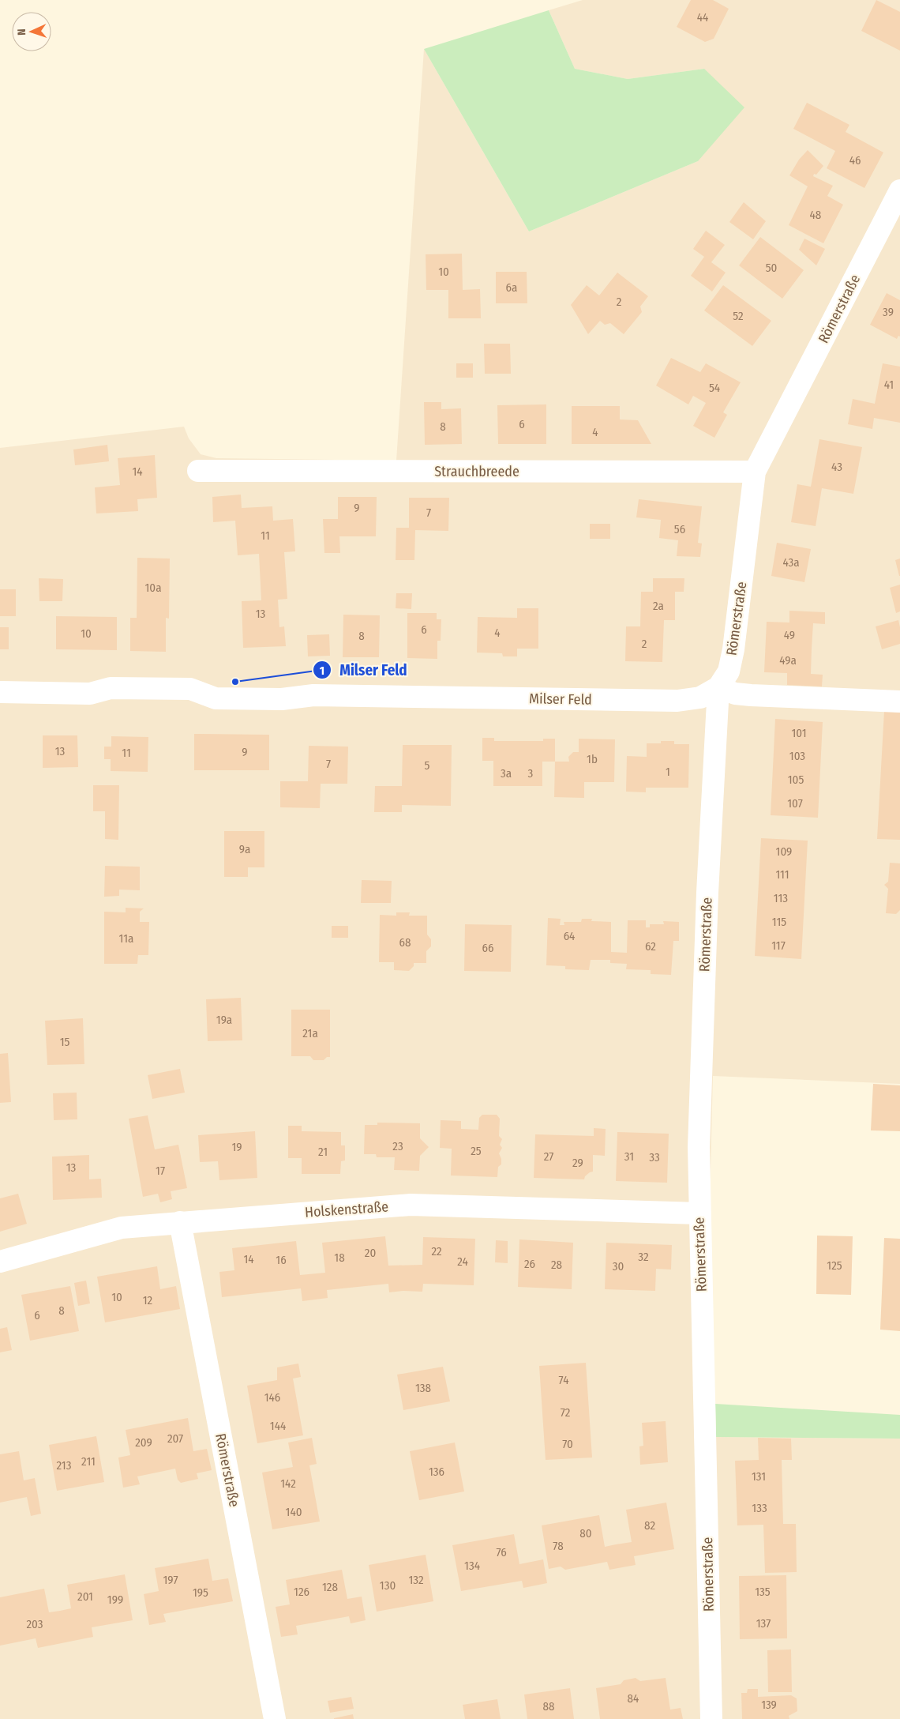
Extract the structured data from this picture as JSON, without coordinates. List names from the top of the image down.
{
  "streets": {
    "street": [
      "Römerstraße",
      "Strauchbreede",
      "Milser Feld",
      "Holskenstraße"
    ]
  },
  "crossings": [
    ["Römerstraße", "Strauchbreede"],
    ["Römerstraße", "Milser Feld"],
    ["Römerstraße", "Holskenstraße"]
  ],
  "places": ["Milser Feld"],
  "house_numbers": [
    "44",
    "46",
    "48",
    "50",
    "10",
    "6a",
    "2",
    "39",
    "52",
    "41",
    "54",
    "6",
    "8",
    "4",
    "43",
    "14",
    "9",
    "7",
    "56",
    "11",
    "43a",
    "10a",
    "2a",
    "13",
    "6",
    "4",
    "10",
    "49",
    "8",
    "2",
    "49a",
    "101",
    "13",
    "9",
    "11",
    "103",
    "1b",
    "7",
    "5",
    "1",
    "3a",
    "3",
    "105",
    "107",
    "9a",
    "109",
    "111",
    "113",
    "115",
    "64",
    "11a",
    "68",
    "117",
    "62",
    "66",
    "19a",
    "21a",
    "15",
    "23",
    "19",
    "25",
    "21",
    "27",
    "31",
    "33",
    "29",
    "13",
    "17",
    "22",
    "20",
    "32",
    "18",
    "14",
    "16",
    "24",
    "26",
    "28",
    "125",
    "30",
    "10",
    "12",
    "8",
    "6",
    "74",
    "138",
    "146",
    "72",
    "144",
    "207",
    "209",
    "70",
    "211",
    "213",
    "136",
    "131",
    "142",
    "133",
    "140",
    "82",
    "80",
    "78",
    "76",
    "134",
    "197",
    "132",
    "130",
    "128",
    "126",
    "135",
    "195",
    "201",
    "199",
    "137",
    "203",
    "84",
    "139",
    "88"
  ],
  "north": "left"
}
